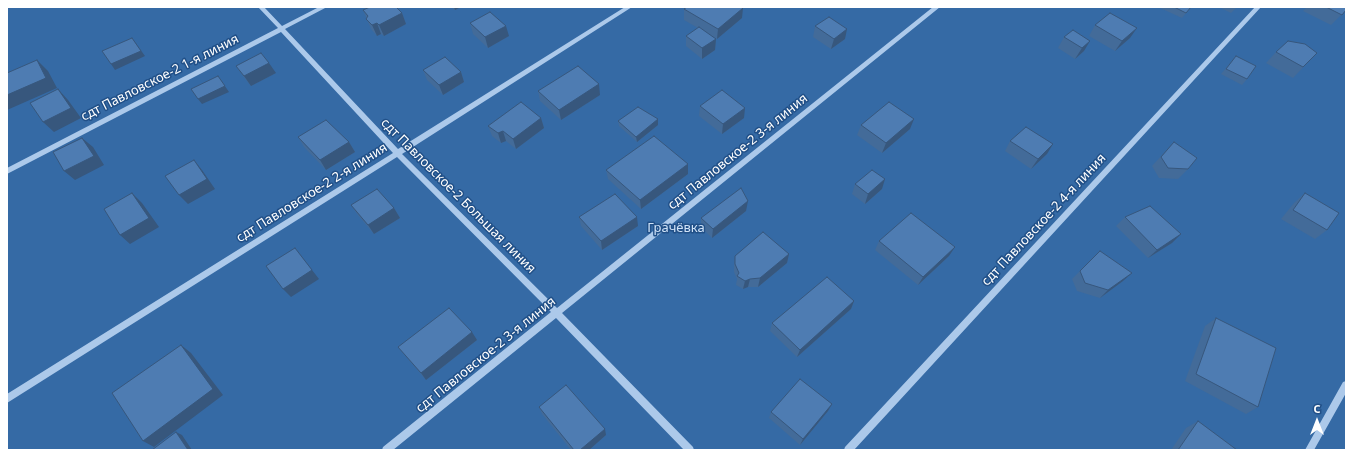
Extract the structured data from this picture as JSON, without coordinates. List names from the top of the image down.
{
  "streets": {
    "lane": [
      "сдт Павловское-2 1-я линия",
      "сдт Павловское-2 3-я линия",
      "сдт Павловское-2 2-я линия",
      "сдт Павловское-2 Большая линия",
      "сдт Павловское-2 4-я линия"
    ]
  },
  "crossings": [
    ["сдт Павловское-2 1-я линия", "сдт Павловское-2 Большая линия"],
    ["сдт Павловское-2 3-я линия", "сдт Павловское-2 Большая линия"],
    ["сдт Павловское-2 2-я линия", "сдт Павловское-2 Большая линия"]
  ],
  "parks": ["Грачёвка"],
  "north": "top"
}
